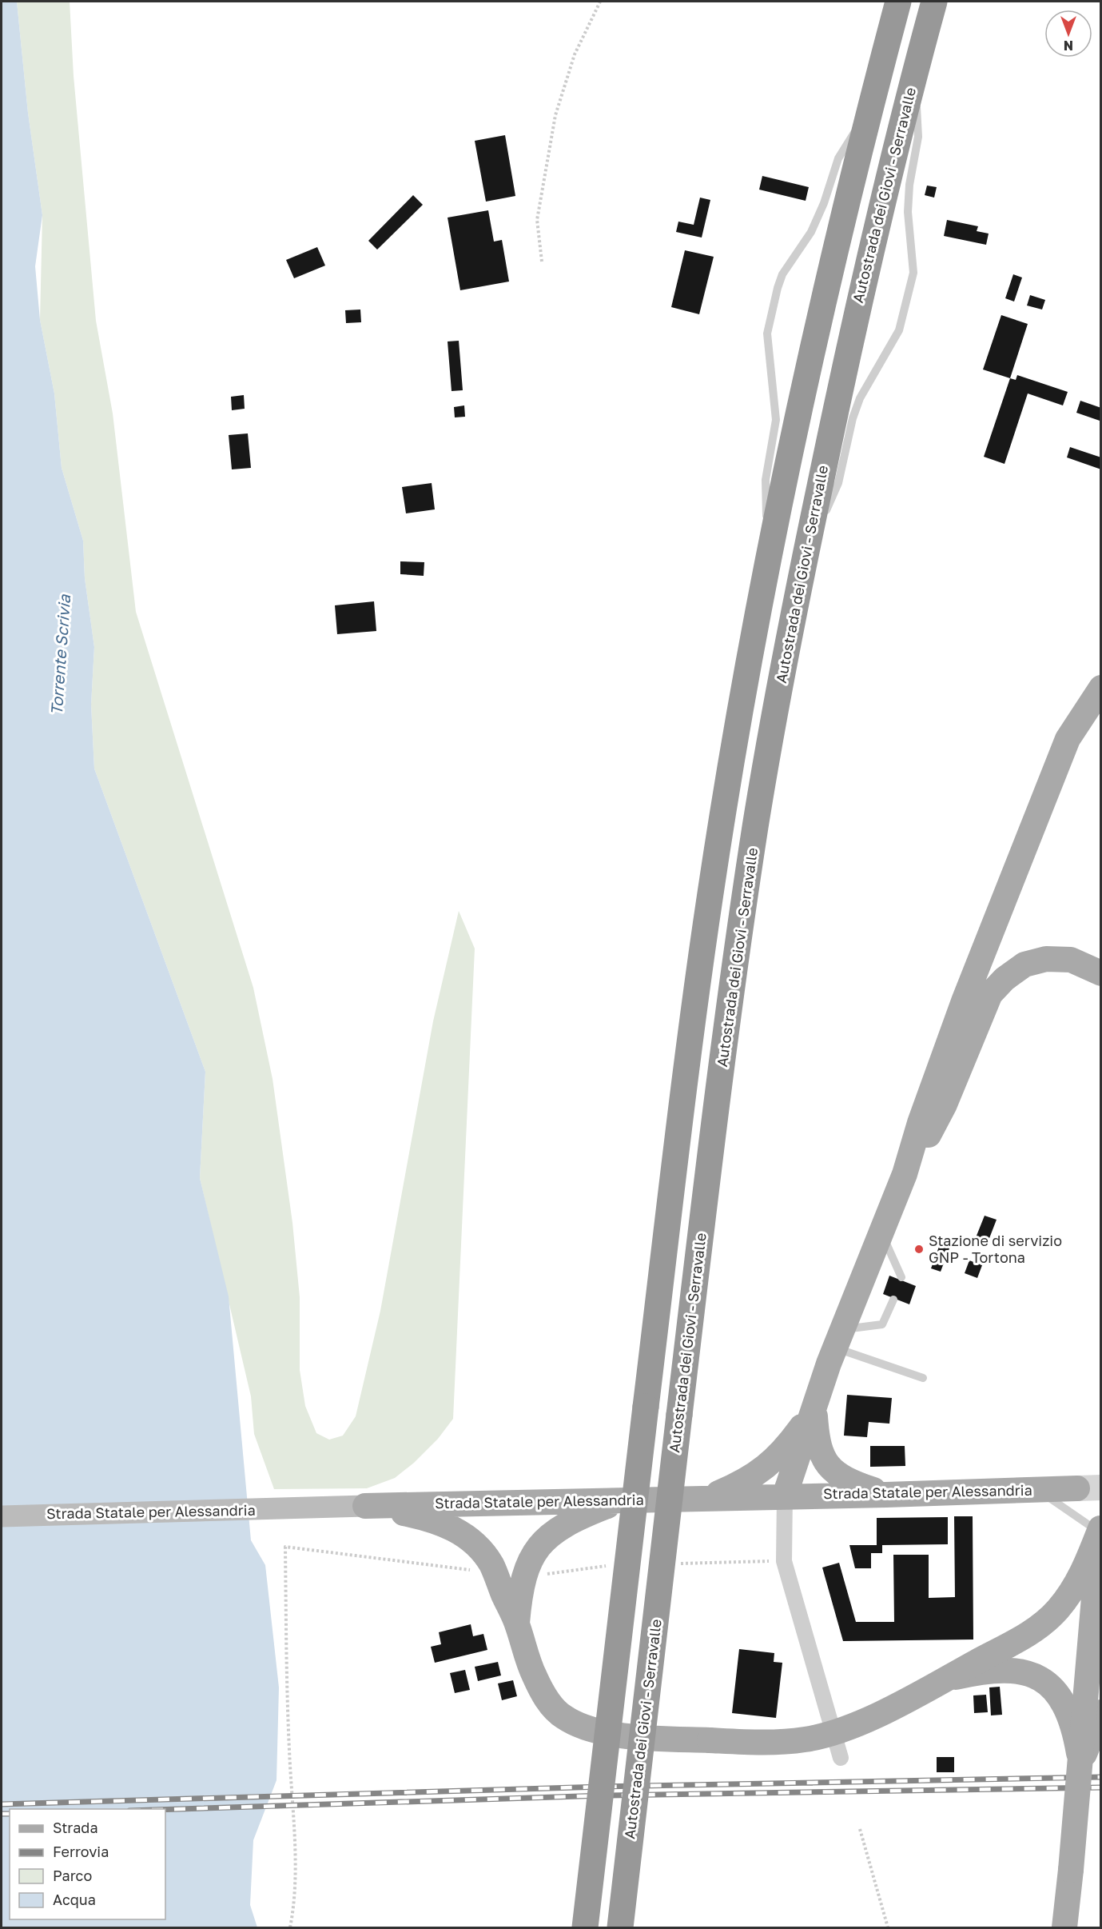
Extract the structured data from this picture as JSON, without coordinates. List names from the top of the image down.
{
  "streets": {
    "highway": ["Autostrada dei Giovi - Serravalle"],
    "main road": ["Strada Statale per Alessandria"]
  },
  "water": ["Torrente Scrivia"],
  "places": ["Stazione di servizio GNP - Tortona"],
  "legend": [
    "Strada",
    "Ferrovia",
    "Parco",
    "Acqua"
  ],
  "north": "bottom"
}
